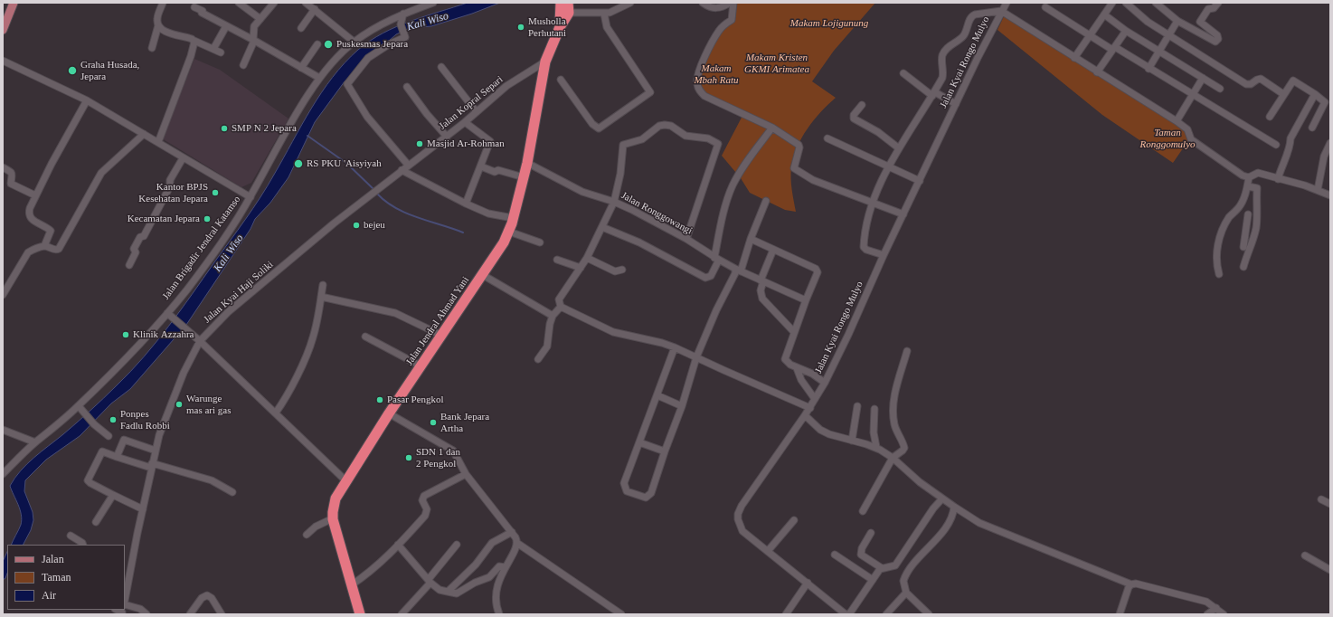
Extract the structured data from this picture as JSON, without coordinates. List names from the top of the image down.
{
  "streets": {
    "highway": ["Jalan Jendral Ahmad Yani"],
    "street": [
      "Jalan Kyai Rongo Mulyo",
      "Jalan Kopral Separi",
      "Jalan Ronggowangi",
      "Jalan Brigadir Jendral Katamso",
      "Jalan Kyai Haji Soliki"
    ]
  },
  "crossings": [
    ["Jalan Kopral Separi", "Jalan Kyai Haji Soliki"],
    ["Jalan Kopral Separi", "Jalan Jendral Ahmad Yani"],
    ["Jalan Ronggowangi", "Jalan Jendral Ahmad Yani"]
  ],
  "water": ["Kali Wiso"],
  "parks": [
    "Makam Lojigunung",
    "Makam Kristen GKMI Arimatea",
    "Makam Mbah Ratu",
    "Taman Ronggomulyo"
  ],
  "places": [
    "Musholla Perhutani",
    "Puskesmas Jepara",
    "Graha Husada, Jepara",
    "SMP N 2 Jepara",
    "Masjid Ar-Rohman",
    "RS PKU 'Aisyiyah",
    "Kantor BPJS Kesehatan Jepara",
    "Kecamatan Jepara",
    "bejeu",
    "Klinik Azzahra",
    "Pasar Pengkol",
    "Warunge mas ari gas",
    "Ponpes Fadlu Robbi",
    "Bank Jepara Artha",
    "SDN 1 dan 2 Pengkol"
  ],
  "legend": ["Jalan", "Taman", "Air"]
}
